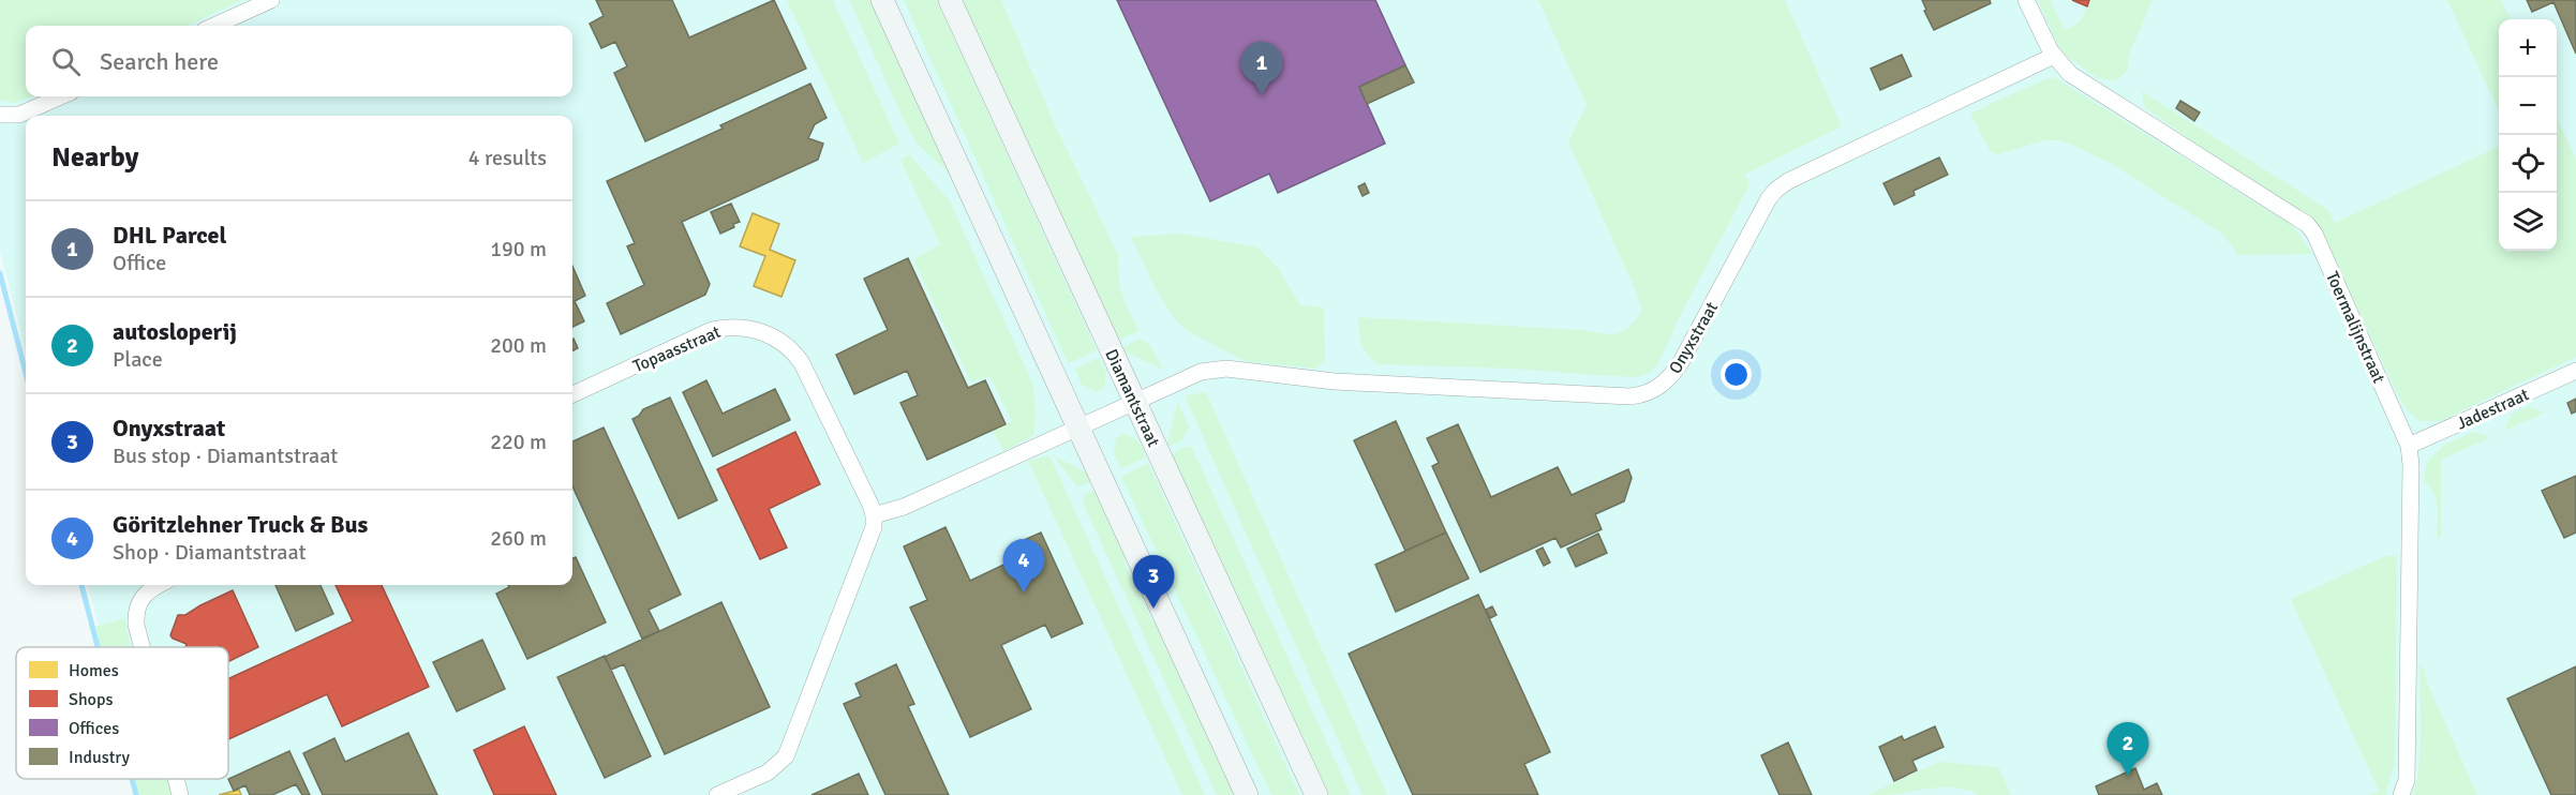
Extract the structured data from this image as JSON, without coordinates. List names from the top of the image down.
{
  "streets": {
    "main road": ["Diamantstraat"],
    "street": [
      "Toermalijnstraat",
      "Onyxstraat",
      "Topaasstraat",
      "Jadestraat"
    ]
  },
  "crossings": [
    ["Toermalijnstraat", "Onyxstraat"],
    ["Toermalijnstraat", "Jadestraat"],
    ["Onyxstraat", "Diamantstraat"]
  ],
  "legend": [
    "Homes",
    "Shops",
    "Offices",
    "Industry"
  ],
  "page": {
    "map_buttons": ["+", "−"],
    "search": "Search here",
    "pins": [
      "1",
      "4",
      "3",
      "2"
    ],
    "heading": ["Nearby", "4 results"],
    "list": [
      {
        "mark": "1",
        "name": "DHL Parcel",
        "note": "Office",
        "value": "190 m"
      },
      {
        "mark": "2",
        "name": "autosloperij",
        "note": "Place",
        "value": "200 m"
      },
      {
        "mark": "3",
        "name": "Onyxstraat",
        "note": "Bus stop · Diamantstraat",
        "value": "220 m"
      },
      {
        "mark": "4",
        "name": "Göritzlehner Truck & Bus",
        "note": "Shop · Diamantstraat",
        "value": "260 m"
      }
    ]
  }
}
